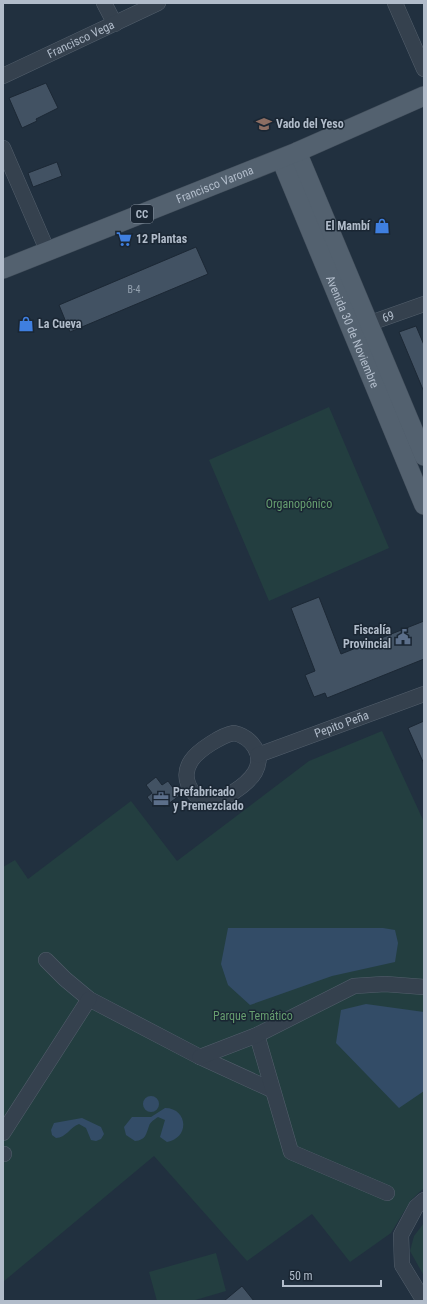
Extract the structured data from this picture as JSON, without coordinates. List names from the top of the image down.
{
  "streets": {
    "main road": ["Francisco Varona", "CC", "Avenida 30 de Noviembre"],
    "street": ["Francisco Vega", "69", "Pepito Peña"]
  },
  "crossings": [
    ["Francisco Varona", "Avenida 30 de Noviembre"],
    ["69", "Avenida 30 de Noviembre"]
  ],
  "parks": ["Organopónico", "Parque Temático"],
  "places": {
    "school or university": ["Vado del Yeso"],
    "shop": ["El Mambí", "La Cueva"],
    "supermarket": ["12 Plantas"],
    "public building": ["Fiscalía Provincial"],
    "office": ["Prefabricado y Premezclado"]
  },
  "house_numbers": ["B-4"],
  "scale_bar": "50 m"
}
